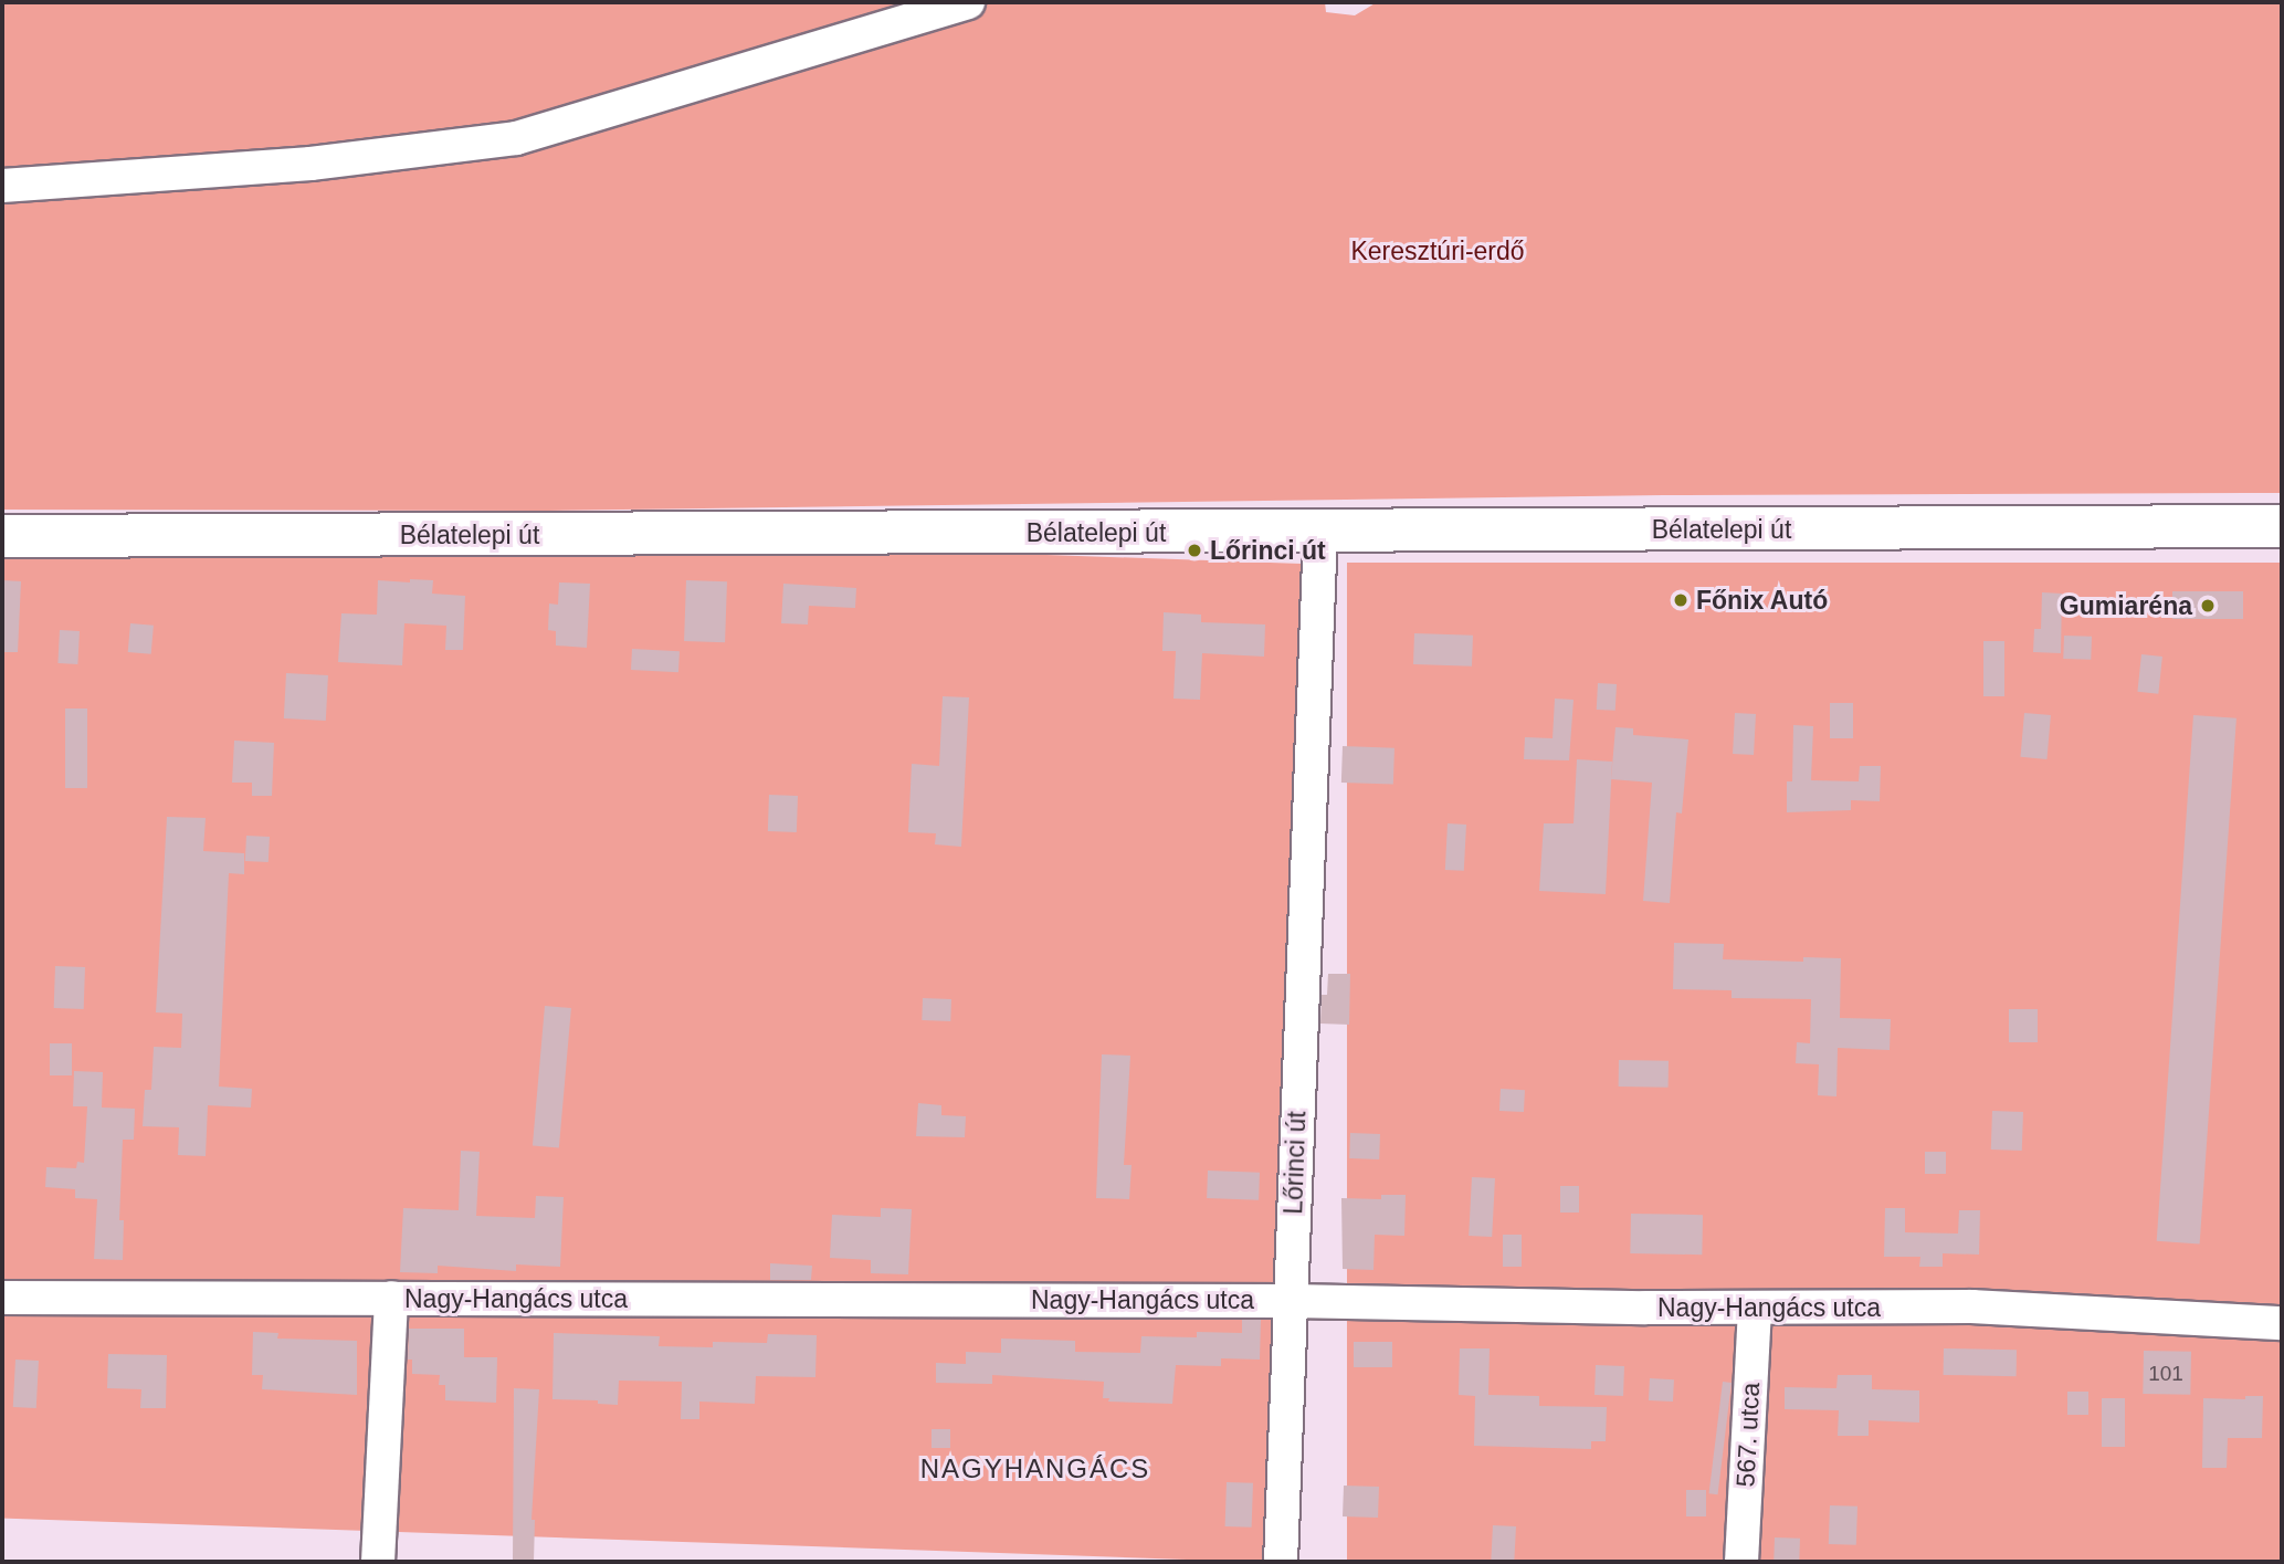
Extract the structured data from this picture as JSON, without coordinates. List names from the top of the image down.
{
  "streets": {
    "main road": ["Bélatelepi út"],
    "street": ["Lőrinci út", "Nagy-Hangács utca", "567. utca"]
  },
  "crossings": [
    ["Bélatelepi út", "Lőrinci út"],
    ["Lőrinci út", "Nagy-Hangács utca"],
    ["Nagy-Hangács utca", "567. utca"]
  ],
  "districts": ["NAGYHANGÁCS"],
  "parks": ["Keresztúri-erdő"],
  "places": ["Lőrinci út", "Főnix Autó", "Gumiaréna"],
  "house_numbers": ["101"]
}
